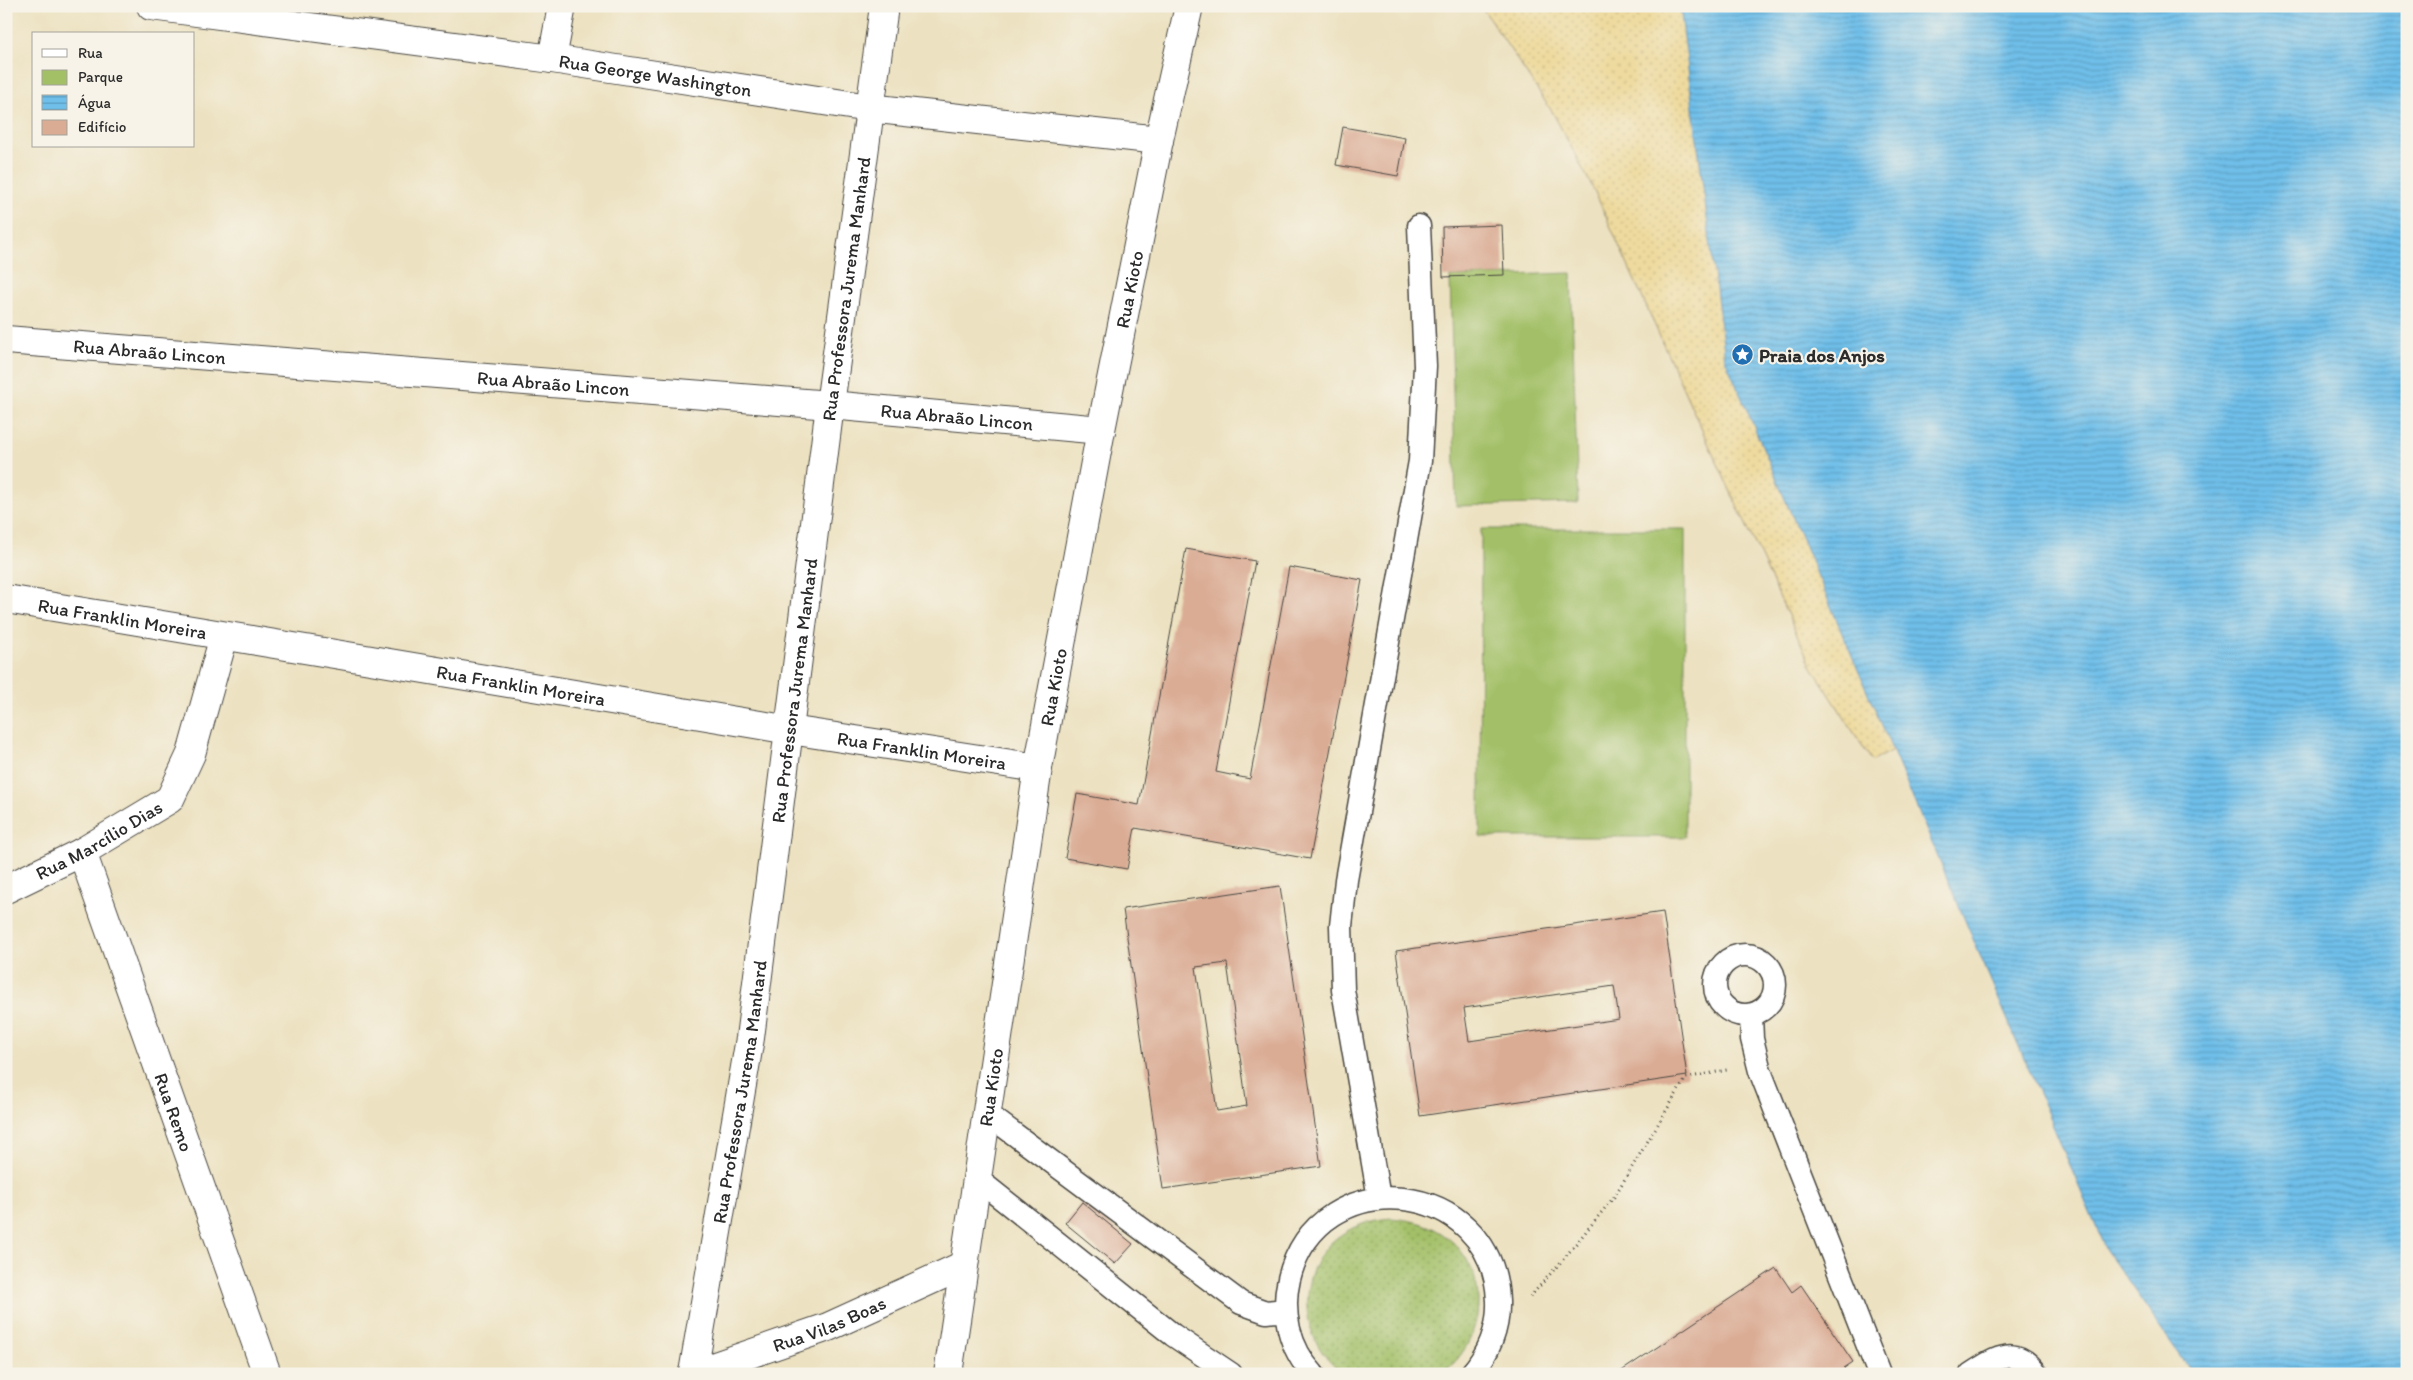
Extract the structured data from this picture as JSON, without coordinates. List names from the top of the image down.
{
  "streets": {
    "street": [
      "Rua George Washington",
      "Rua Professora Jurema Manhard",
      "Rua Kioto",
      "Rua Abraão Lincon",
      "Rua Franklin Moreira",
      "Rua Marcílio Dias",
      "Rua Remo",
      "Rua Vilas Boas"
    ]
  },
  "crossings": [
    ["Rua George Washington", "Rua Professora Jurema Manhard"],
    ["Rua George Washington", "Rua Kioto"],
    ["Rua Professora Jurema Manhard", "Rua Abraão Lincon"],
    ["Rua Professora Jurema Manhard", "Rua Franklin Moreira"],
    ["Rua Professora Jurema Manhard", "Rua Vilas Boas"],
    ["Rua Kioto", "Rua Abraão Lincon"],
    ["Rua Kioto", "Rua Franklin Moreira"],
    ["Rua Kioto", "Rua Vilas Boas"],
    ["Rua Franklin Moreira", "Rua Marcílio Dias"],
    ["Rua Marcílio Dias", "Rua Remo"]
  ],
  "places": {
    "place": ["Praia dos Anjos"]
  },
  "legend": [
    "Rua",
    "Parque",
    "Água",
    "Edifício"
  ]
}
